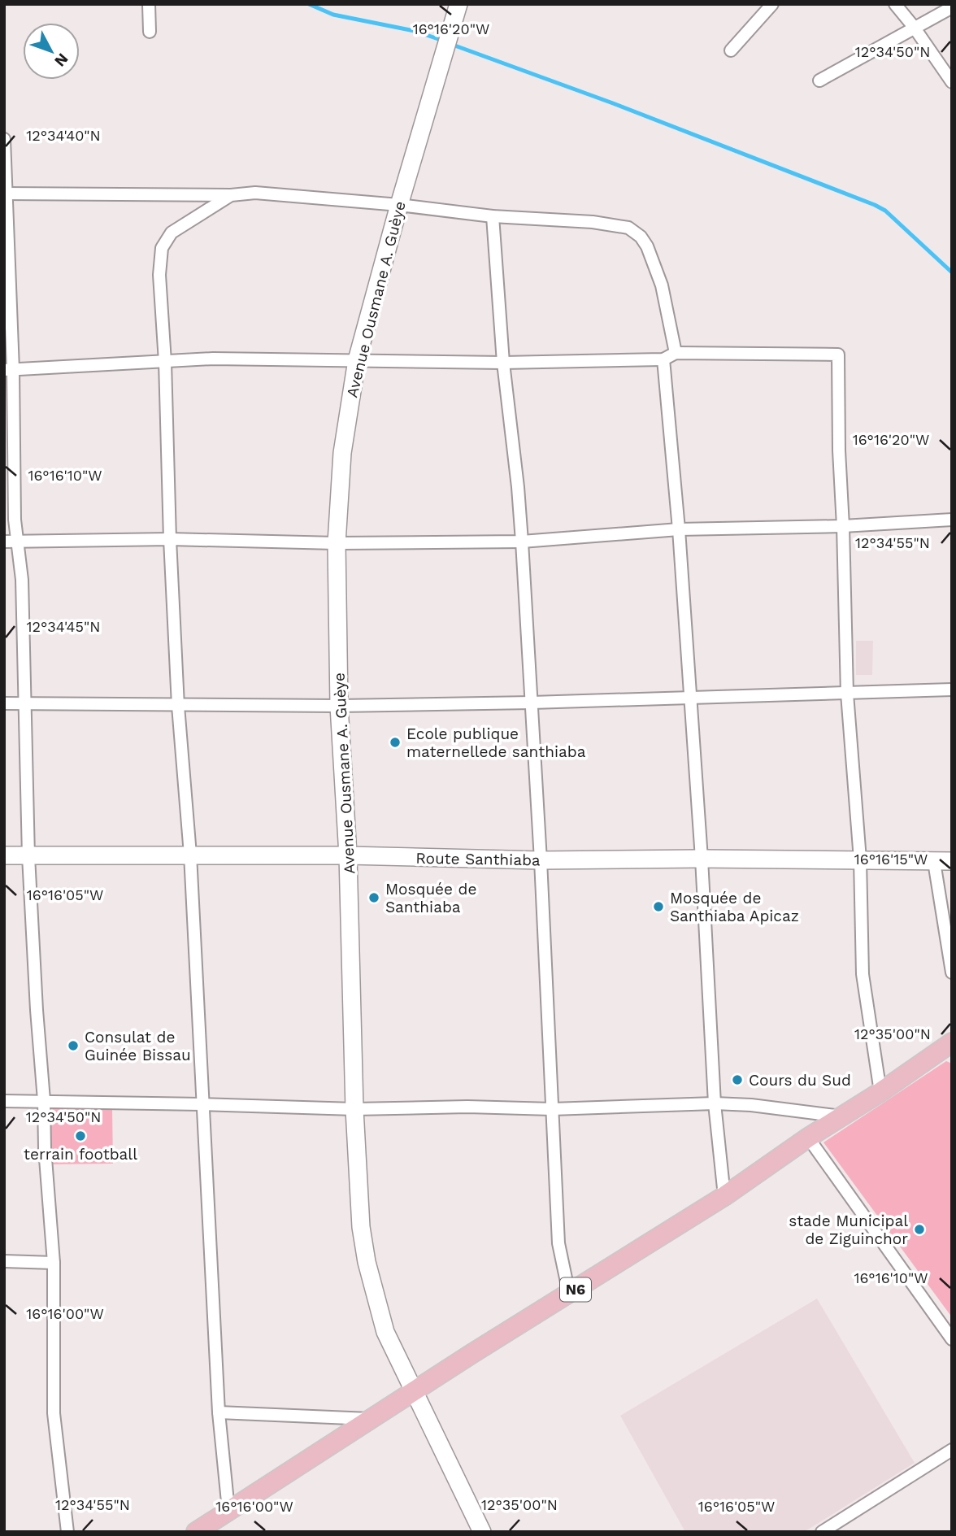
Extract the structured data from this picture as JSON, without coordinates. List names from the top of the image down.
{
  "streets": {
    "main road": ["N6"],
    "street": ["Avenue Ousmane A. Guèye", "Route Santhiaba"]
  },
  "crossings": [
    ["Avenue Ousmane A. Guèye", "Route Santhiaba"],
    ["Avenue Ousmane A. Guèye", "N6"]
  ],
  "places": [
    "Ecole publique maternellede santhiaba",
    "Mosquée de Santhiaba",
    "Mosquée de Santhiaba Apicaz",
    "Consulat de Guinée Bissau",
    "Cours du Sud",
    "terrain football",
    "stade Municipal de Ziguinchor"
  ],
  "north": "bottom right",
  "coordinates": [
    "16°16'20\"W",
    "12°34'50\"N",
    "12°34'40\"N",
    "16°16'10\"W",
    "12°34'55\"N",
    "12°34'45\"N",
    "16°16'15\"W",
    "16°16'05\"W",
    "12°35'00\"N",
    "16°16'00\"W"
  ]
}
